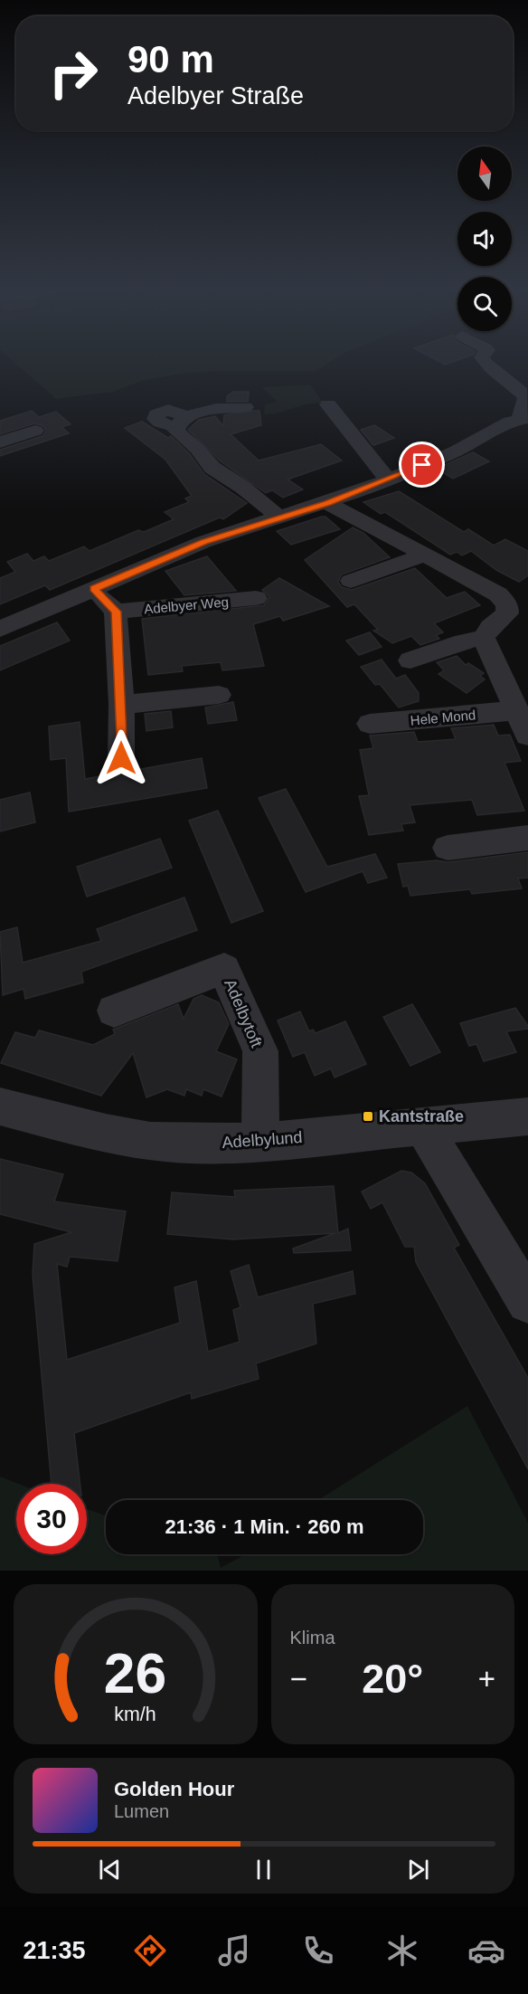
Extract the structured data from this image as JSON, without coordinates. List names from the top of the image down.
{
  "streets": {
    "street": [
      "Adelbyer Weg",
      "Hele Mond",
      "Adelbytoft",
      "Adelbylund"
    ]
  },
  "crossings": [
    ["Adelbytoft", "Adelbylund"]
  ],
  "places": {
    "transit": ["Kantstraße"]
  },
  "north": "top",
  "page": {
    "turn": ["90 m", "Adelbyer Straße"],
    "limit": "30",
    "trip": "21:36 · 1 Min. · 260 m",
    "tile": "Klima",
    "heat": ["−", "20°", "+"],
    "song": ["Golden Hour", "Lumen"],
    "tabs": "21:35",
    "gauge": ["26", "km/h"]
  }
}
